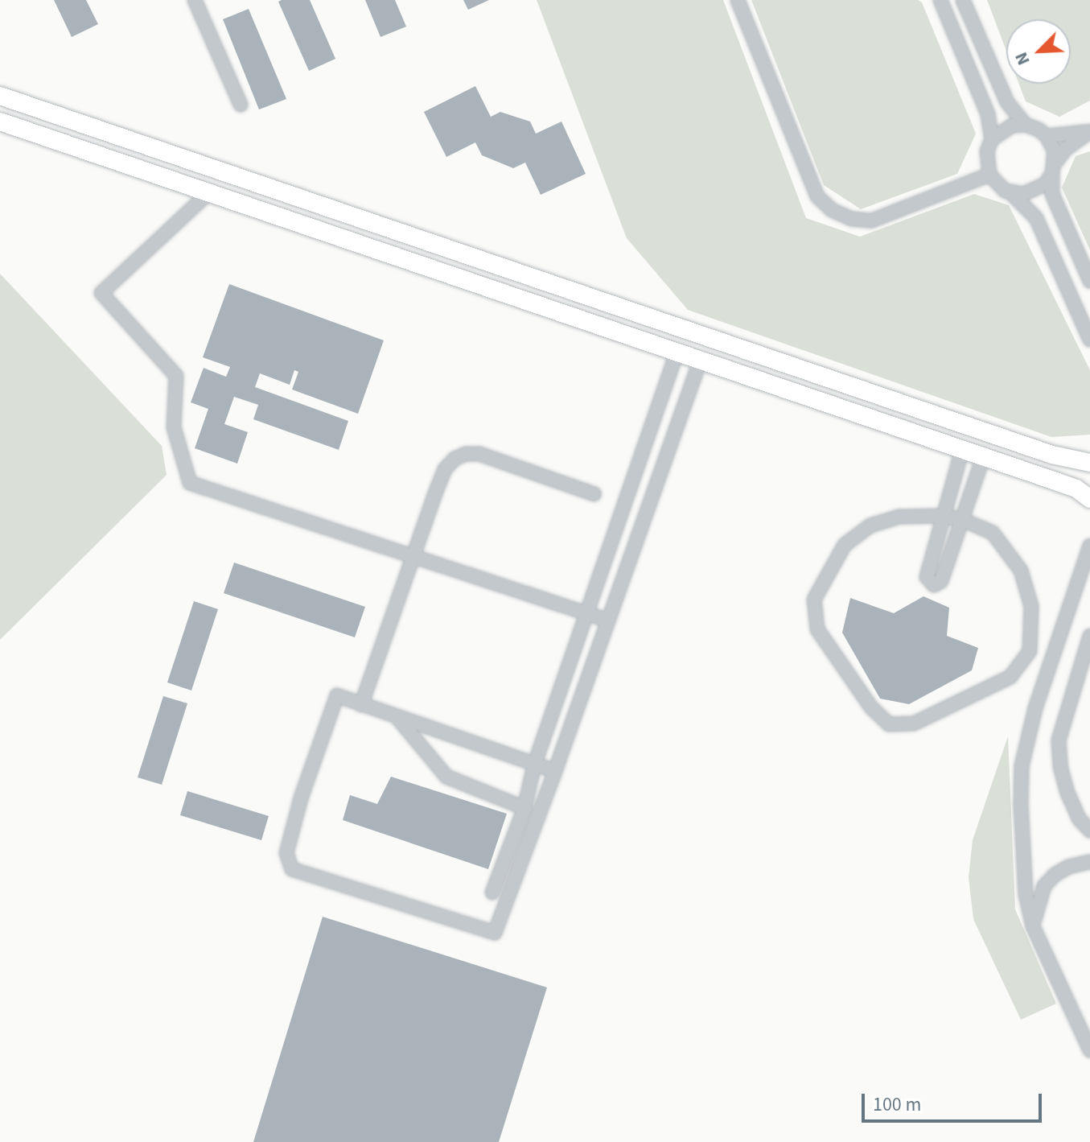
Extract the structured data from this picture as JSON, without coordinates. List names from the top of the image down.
{
  "scale_bar": "100 m",
  "north": "bottom left"
}
